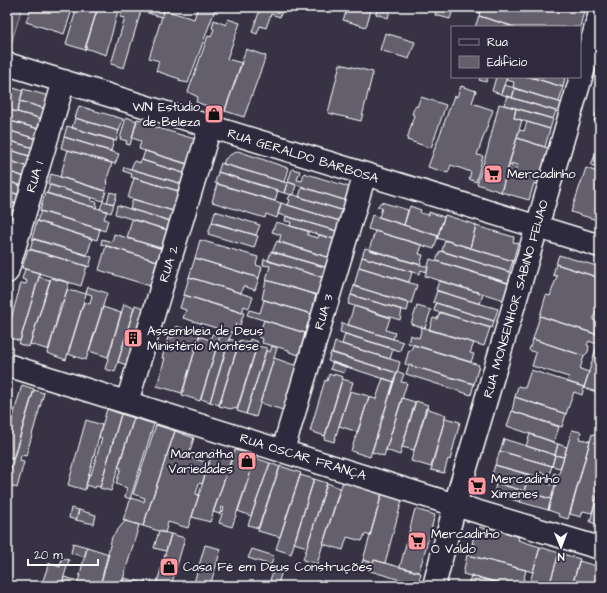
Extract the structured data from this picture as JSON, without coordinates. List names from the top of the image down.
{
  "streets": {
    "street": [
      "RUA GERALDO BARBOSA",
      "RUA 1",
      "RUA 2",
      "RUA MONSENHOR SABINO FEIJAO",
      "RUA 3",
      "RUA OSCAR FRANÇA"
    ]
  },
  "crossings": [
    ["RUA GERALDO BARBOSA", "RUA 1"],
    ["RUA GERALDO BARBOSA", "RUA 2"],
    ["RUA GERALDO BARBOSA", "RUA MONSENHOR SABINO FEIJAO"],
    ["RUA GERALDO BARBOSA", "RUA 3"],
    ["RUA 2", "RUA OSCAR FRANÇA"],
    ["RUA MONSENHOR SABINO FEIJAO", "RUA OSCAR FRANÇA"],
    ["RUA 3", "RUA OSCAR FRANÇA"]
  ],
  "places": {
    "shop": ["WN Estúdio de Beleza", "Maranatha Variedades", "Casa Fé em Deus Construções"],
    "supermarket": ["Mercadinho", "Mercadinho Ximenes", "Mercadinho O Valdo"],
    "building": ["Assembleia de Deus Ministério Montese"]
  },
  "legend": ["Rua", "Edifício"],
  "scale_bar": "20 m",
  "north": "bottom"
}
